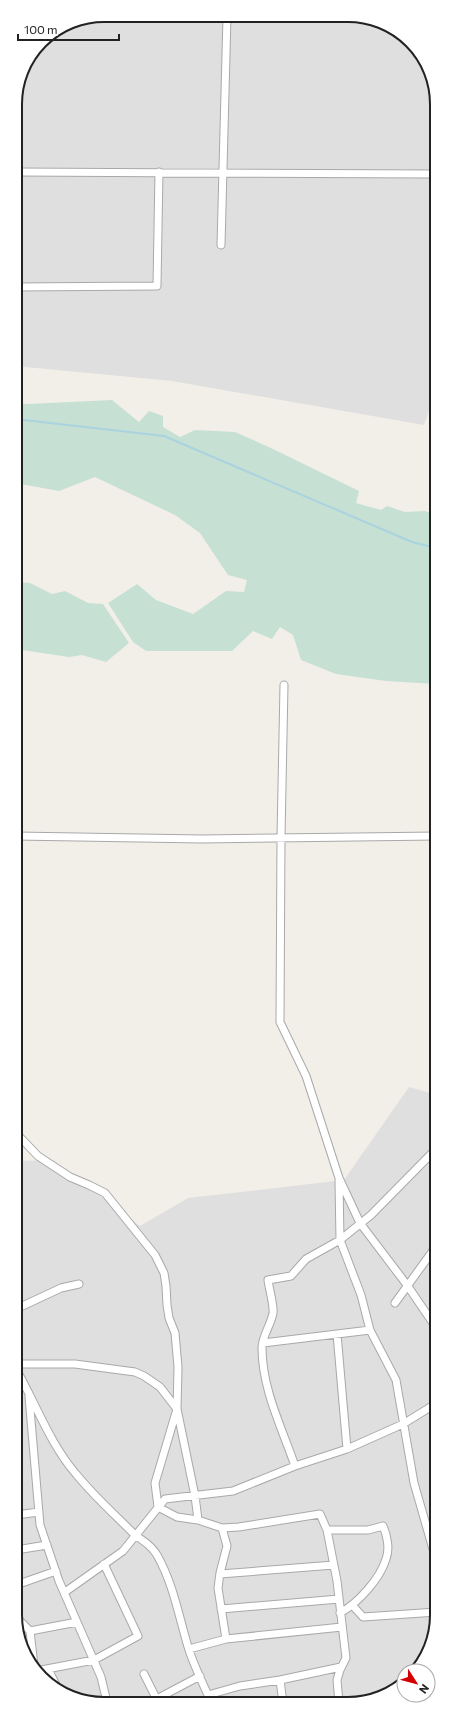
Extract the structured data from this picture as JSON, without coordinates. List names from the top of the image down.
{
  "scale_bar": "100 m",
  "north": "bottom right"
}
